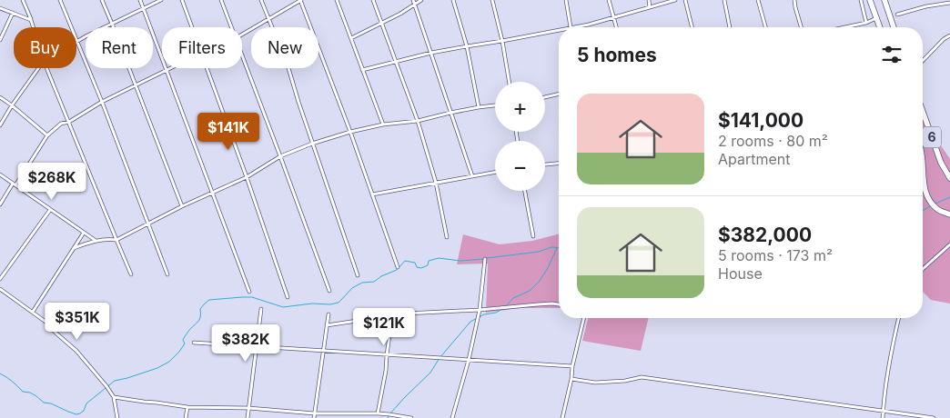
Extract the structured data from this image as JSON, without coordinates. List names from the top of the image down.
{
  "streets": {
    "highway": ["6"]
  },
  "page": {
    "chip": [
      "Buy",
      "Rent",
      "Filters",
      "New"
    ],
    "heading": "5 homes",
    "map_buttons": ["+", "−"],
    "list": [
      {
        "name": "$141,000",
        "note": "2 rooms · 80 m² · Apartment"
      },
      {
        "name": "$382,000",
        "note": "5 rooms · 173 m² · House"
      }
    ],
    "price": [
      "$141K",
      "$268K",
      "$351K",
      "$121K",
      "$382K"
    ]
  }
}
